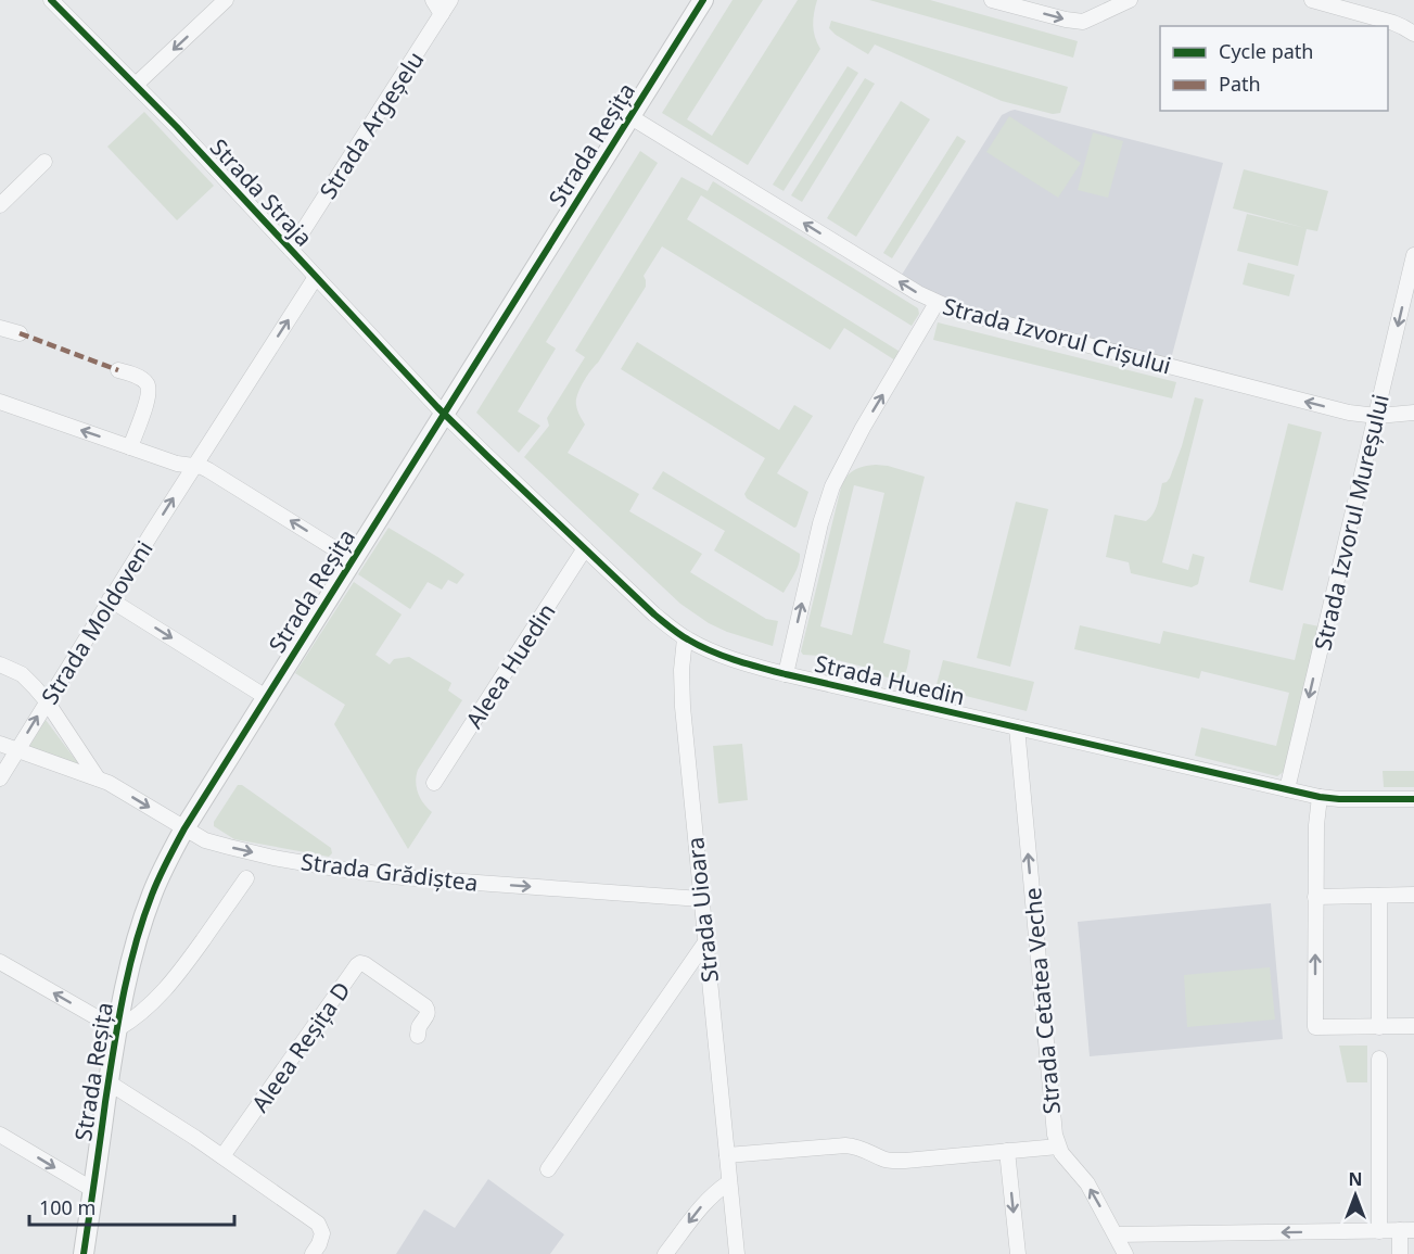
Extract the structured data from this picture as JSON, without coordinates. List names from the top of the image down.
{
  "streets": {
    "street": [
      "Strada Argeșelu",
      "Strada Reșița",
      "Strada Straja",
      "Strada Izvorul Crișului",
      "Strada Izvorul Mureșului",
      "Strada Moldoveni",
      "Aleea Huedin",
      "Strada Huedin",
      "Strada Grădiștea",
      "Strada Uioara",
      "Strada Cetatea Veche",
      "Aleea Reșița D"
    ]
  },
  "crossings": [
    ["Strada Argeșelu", "Strada Straja"],
    ["Strada Reșița", "Strada Straja"],
    ["Strada Reșița", "Strada Izvorul Crișului"],
    ["Strada Reșița", "Strada Huedin"],
    ["Strada Reșița", "Strada Grădiștea"],
    ["Strada Straja", "Strada Moldoveni"],
    ["Strada Straja", "Strada Huedin"],
    ["Strada Izvorul Crișului", "Strada Izvorul Mureșului"],
    ["Strada Izvorul Mureșului", "Strada Huedin"],
    ["Strada Moldoveni", "Strada Grădiștea"],
    ["Aleea Huedin", "Strada Huedin"],
    ["Strada Huedin", "Strada Uioara"],
    ["Strada Huedin", "Strada Cetatea Veche"],
    ["Strada Grădiștea", "Strada Uioara"]
  ],
  "one_way": [
    "Strada Izvorul Crișului",
    "Strada Izvorul Mureșului",
    "Strada Moldoveni",
    "Strada Grădiștea",
    "Strada Cetatea Veche"
  ],
  "legend": ["Cycle path", "Path"],
  "scale_bar": "100 m",
  "north": "top"
}
